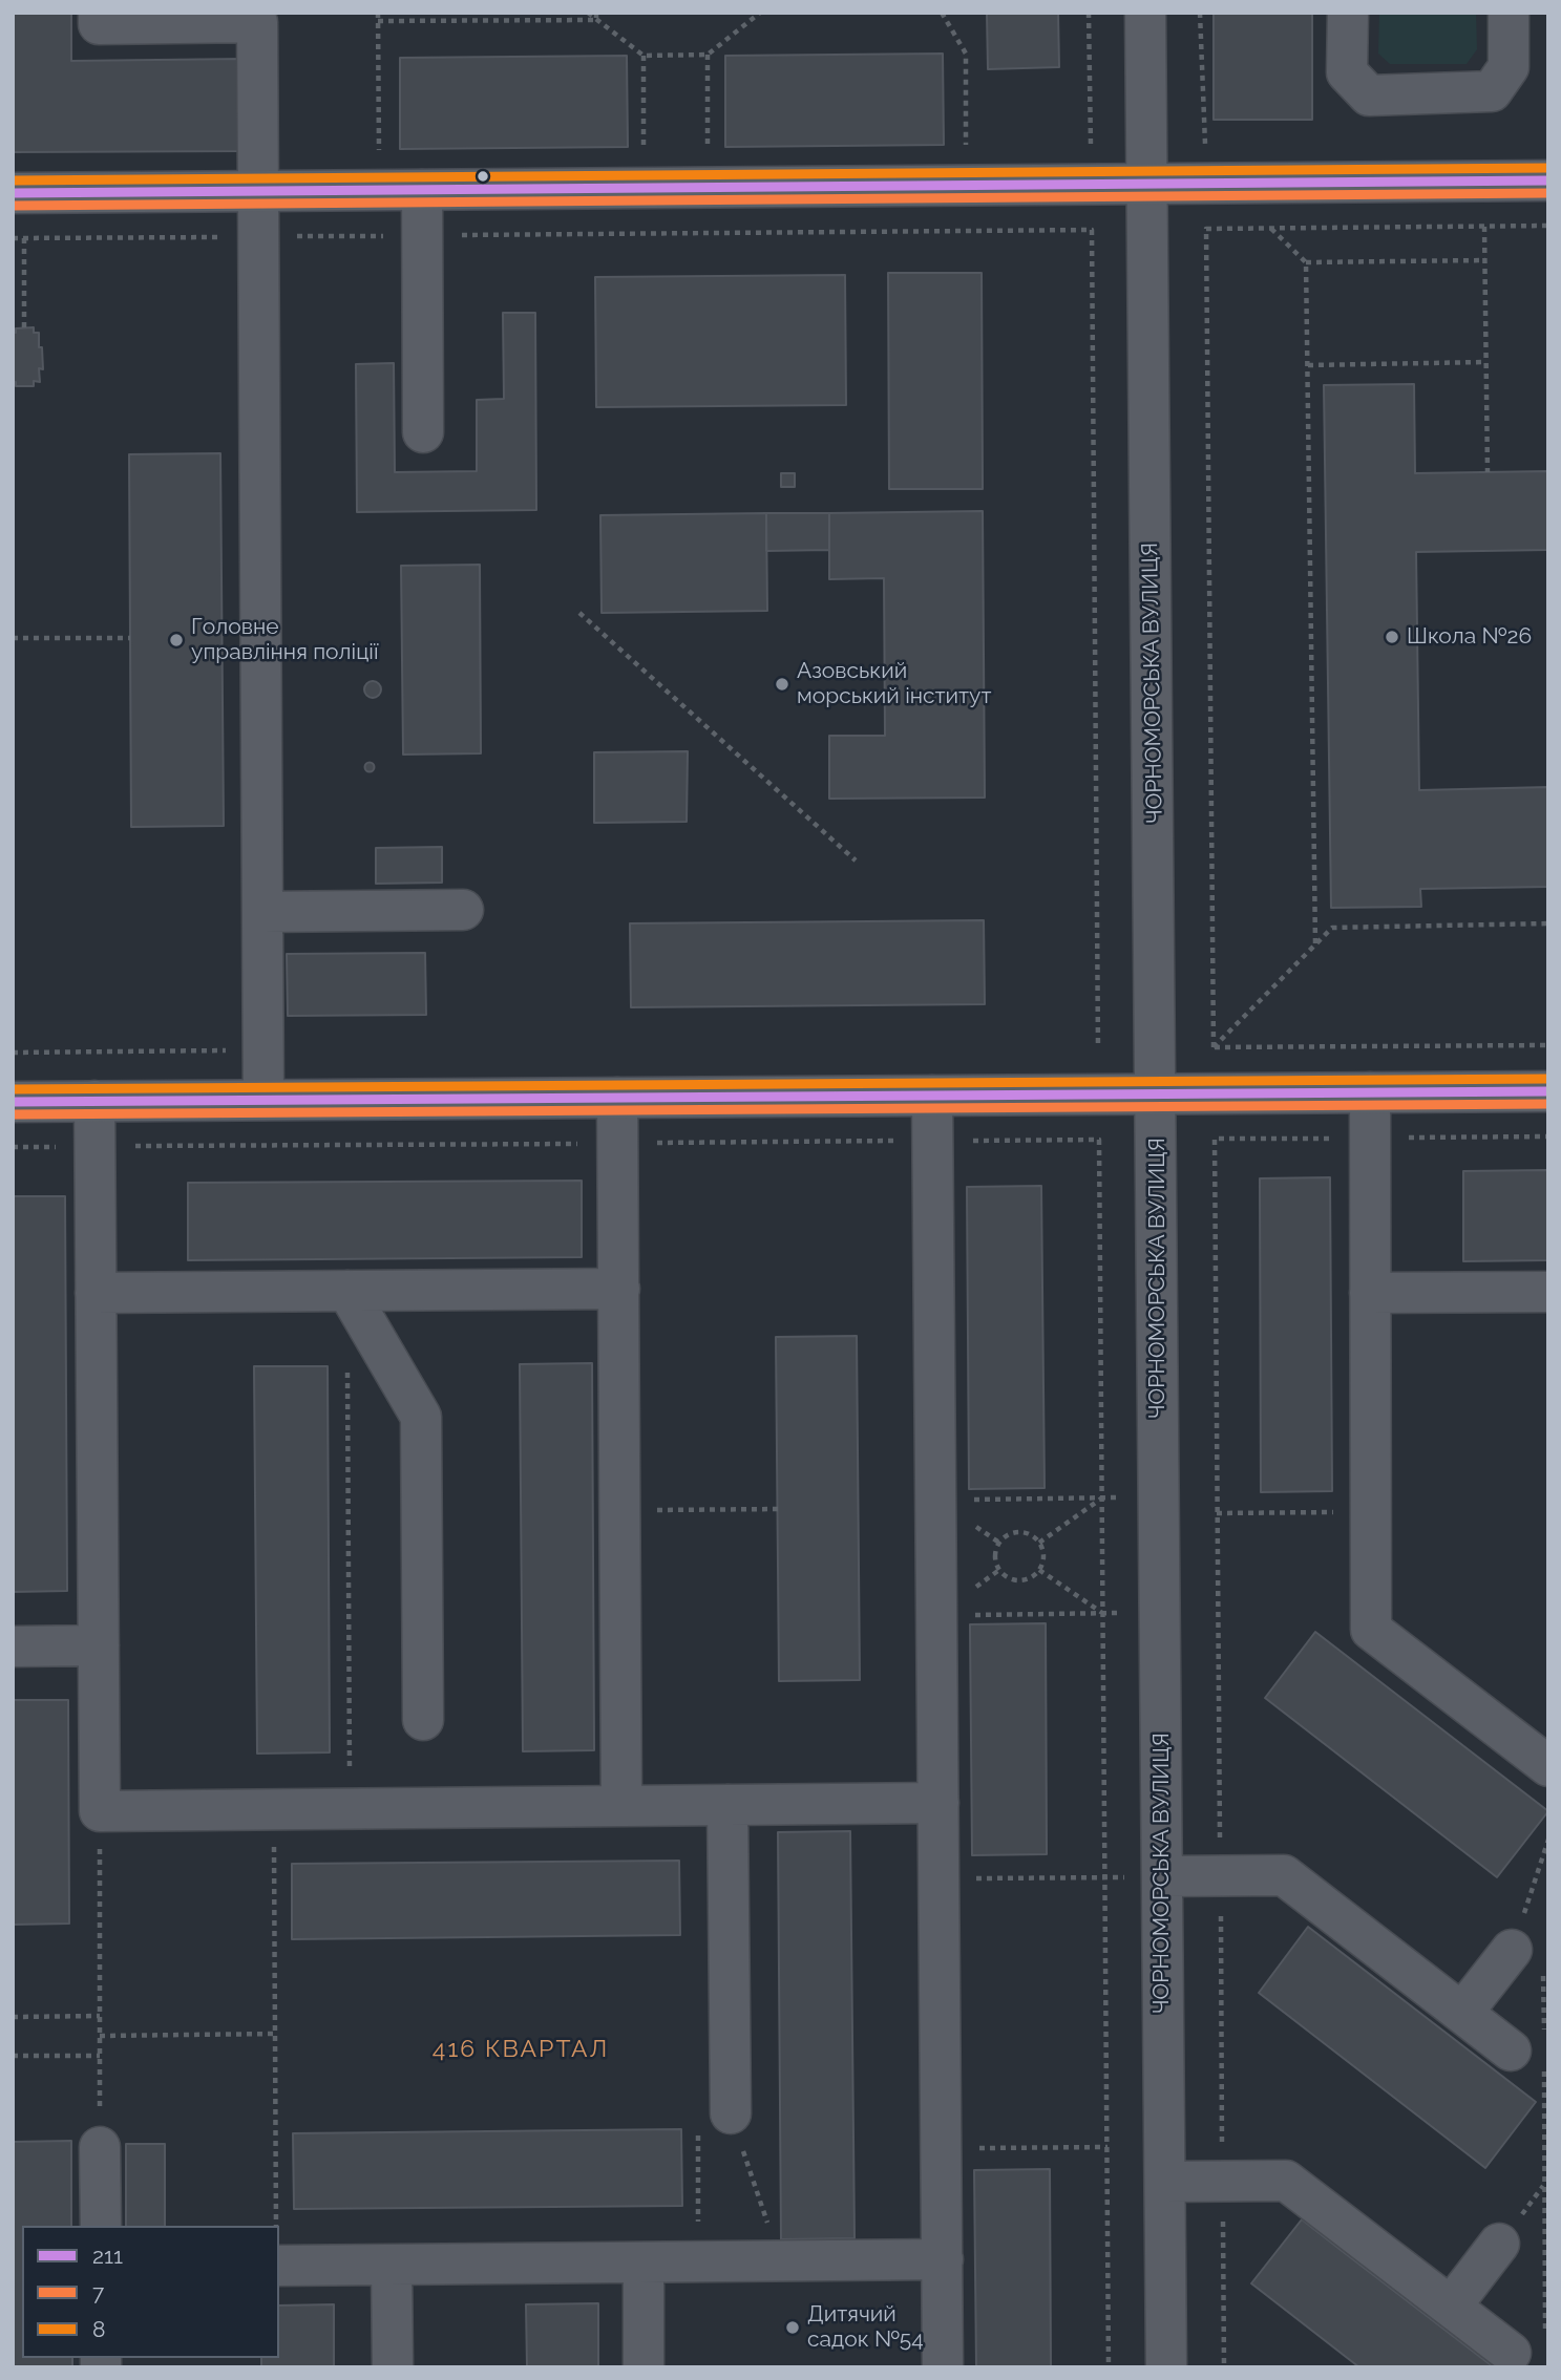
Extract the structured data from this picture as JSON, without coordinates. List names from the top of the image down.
{
  "streets": {
    "street": ["ЧОРНОМОРСЬКА ВУЛИЦЯ"]
  },
  "districts": ["416 КВАРТАЛ"],
  "places": [
    "Школа №26",
    "Головне управління поліції",
    "Азовський морський інститут",
    "Дитячий садок №54"
  ],
  "lines": ["transit line 8", "transit line 211", "transit line 7"],
  "legend": ["211", "7", "8"]
}
